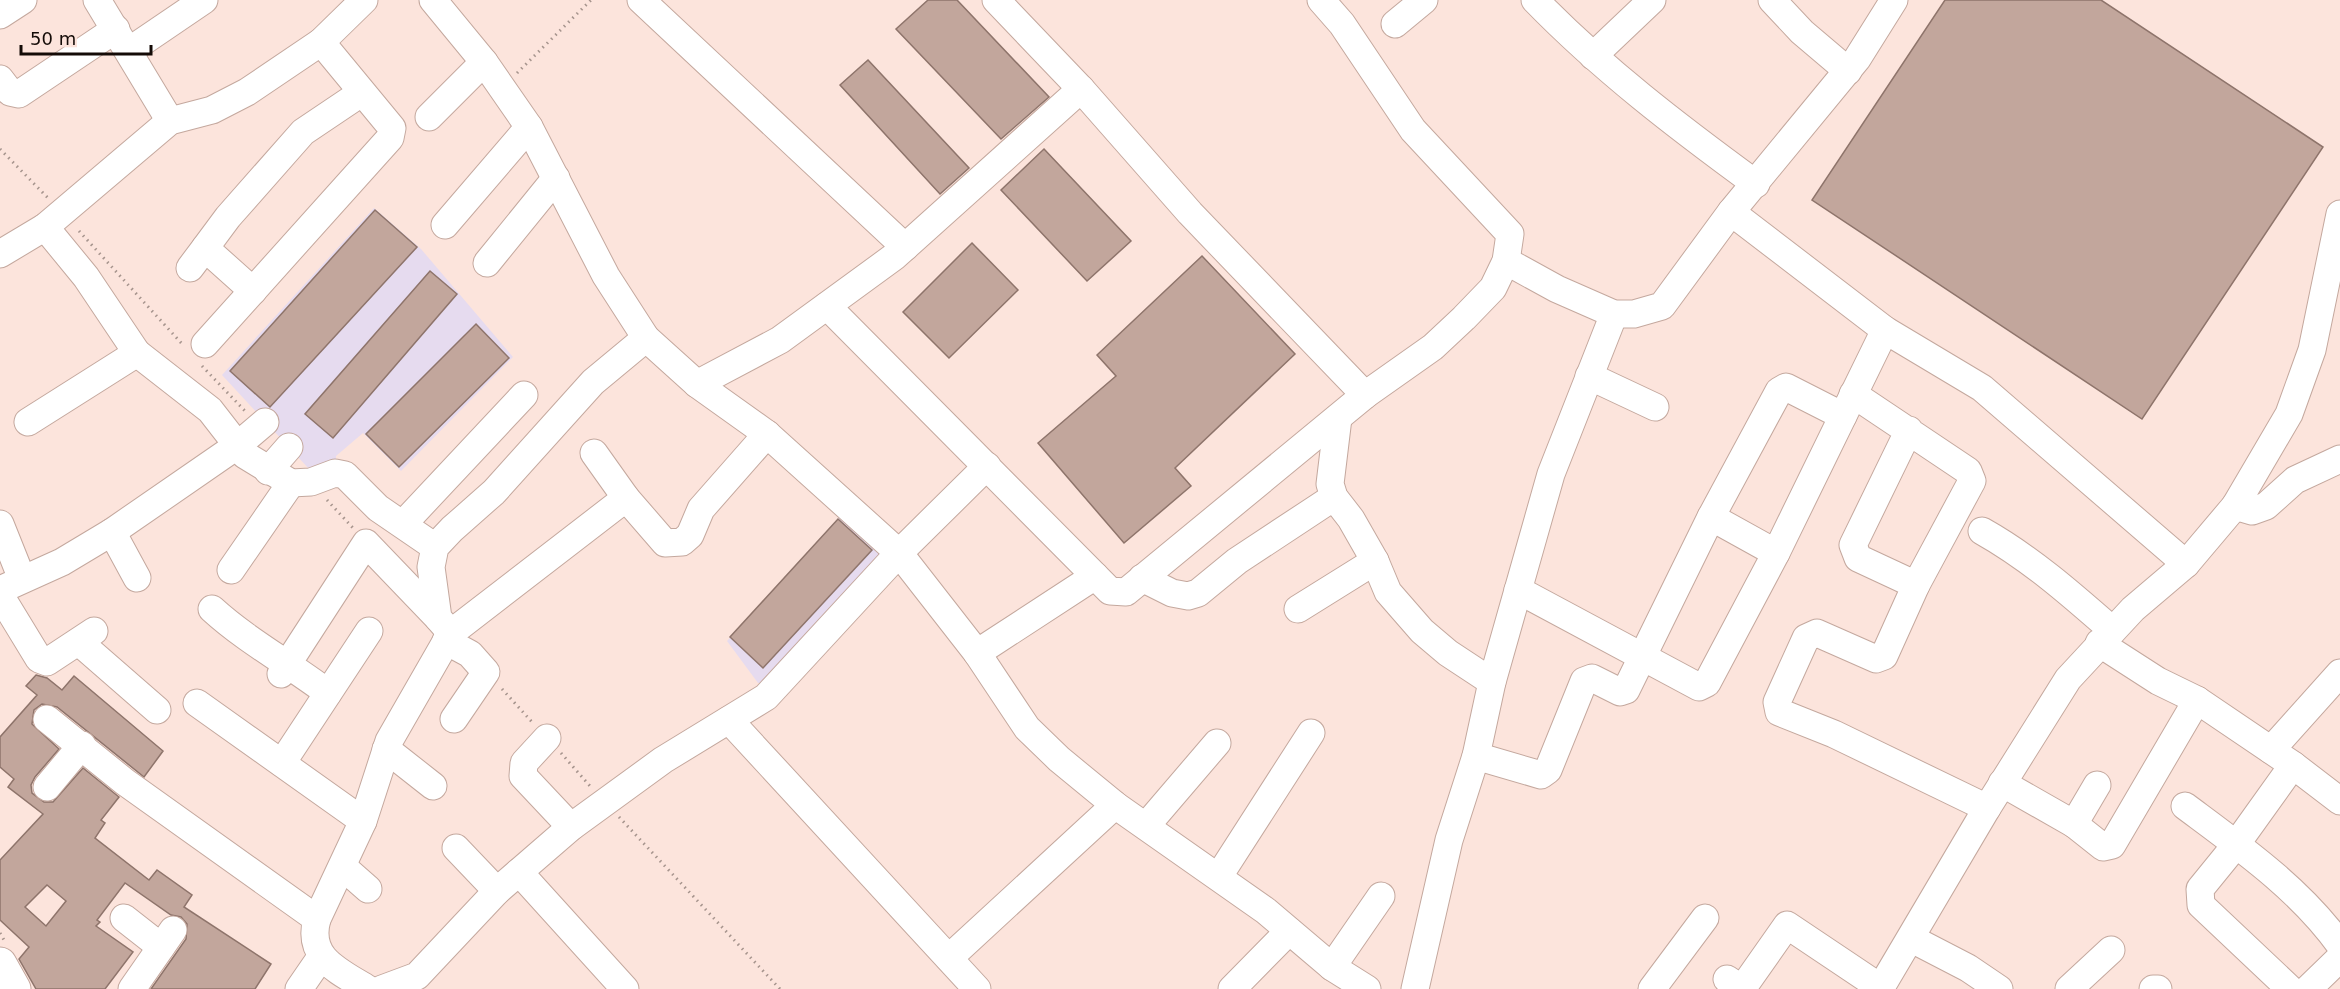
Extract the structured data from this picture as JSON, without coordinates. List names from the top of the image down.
{
  "scale_bar": "50 m"
}
